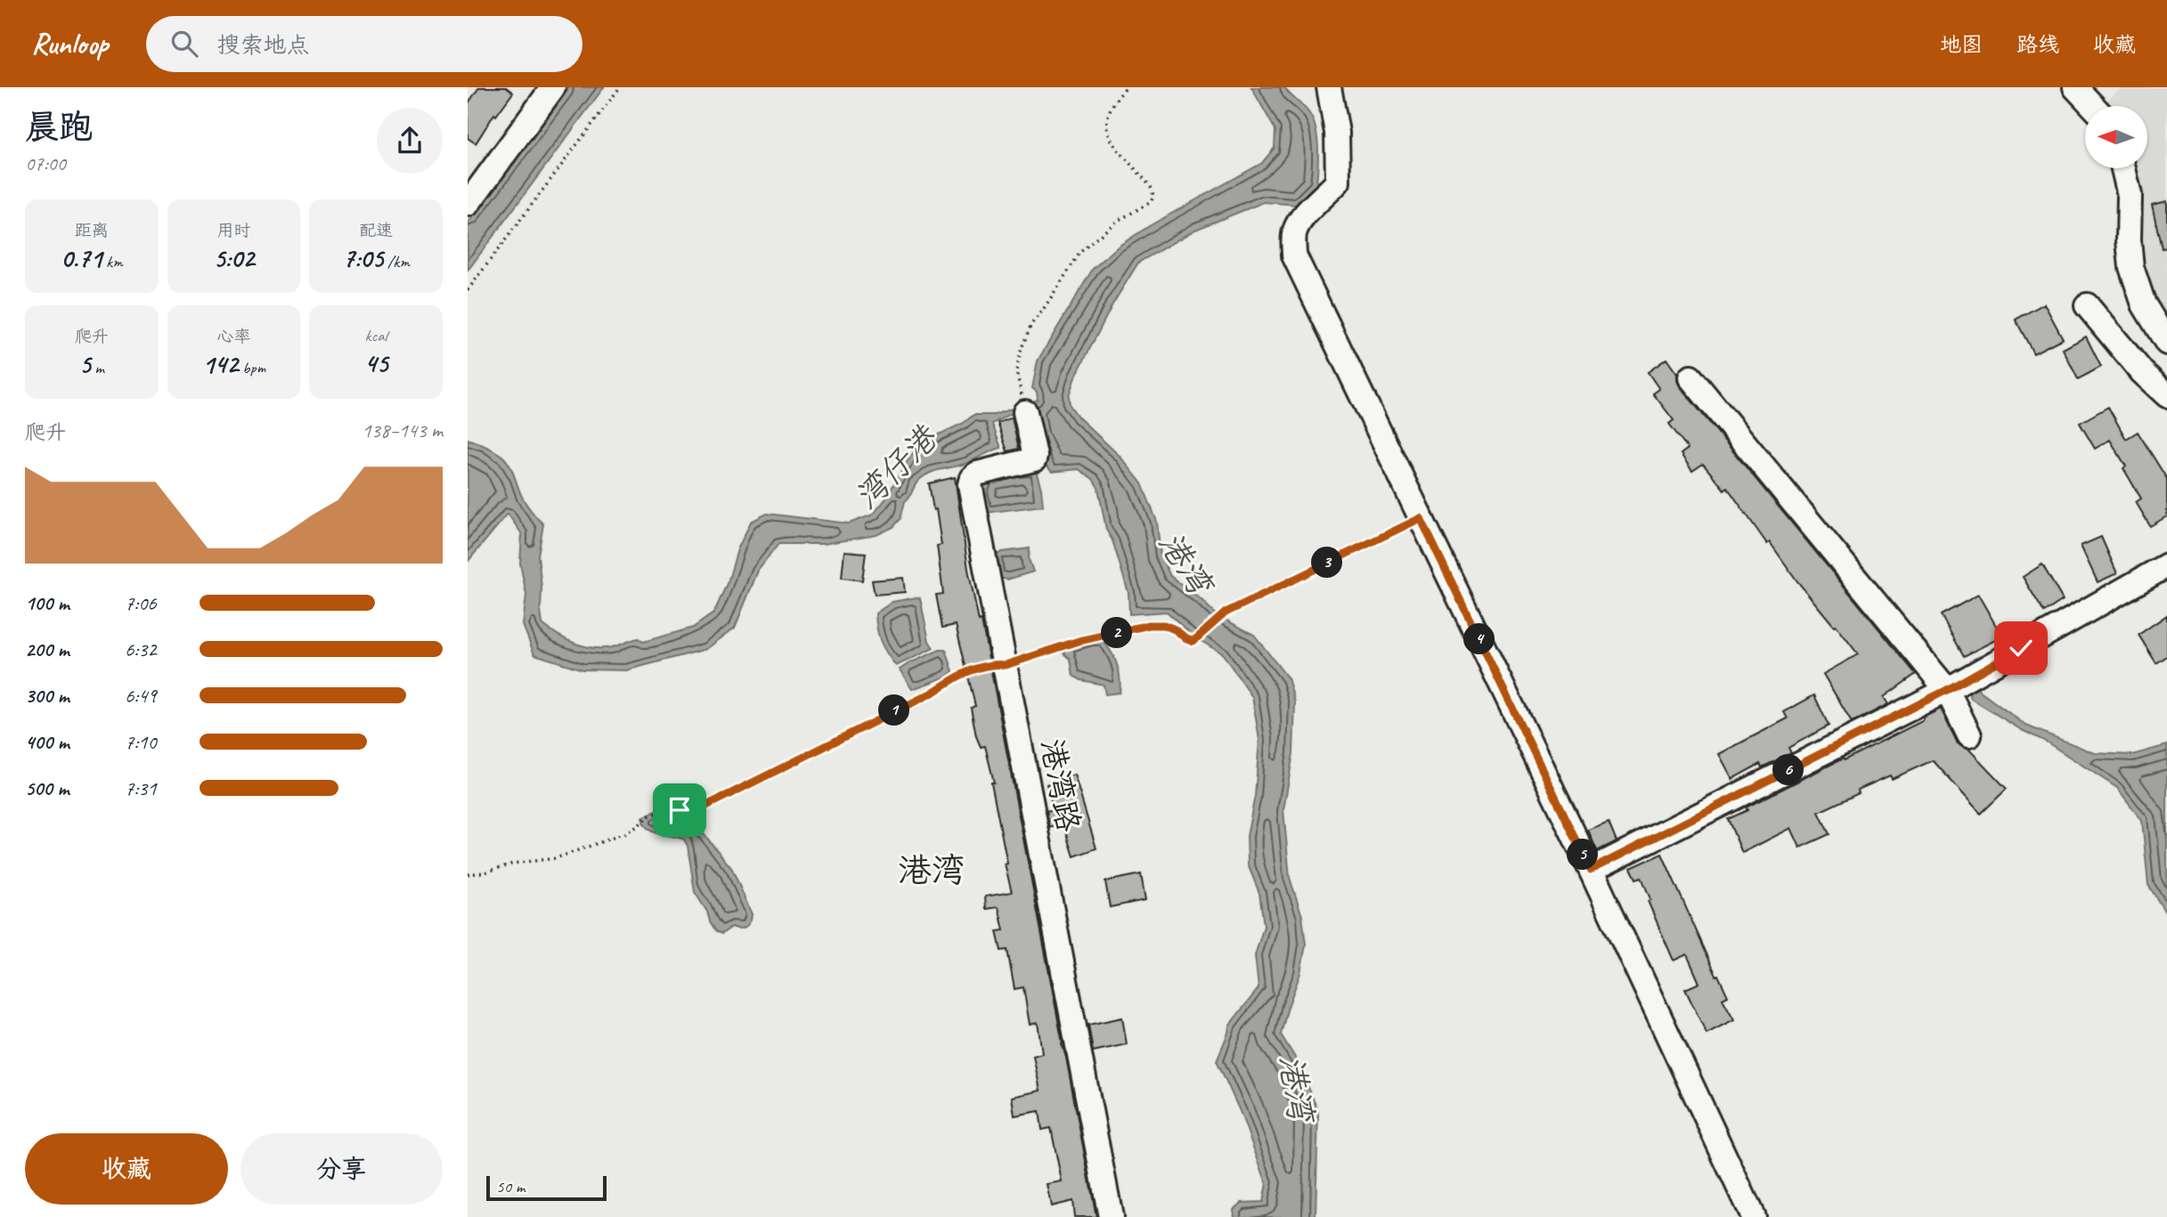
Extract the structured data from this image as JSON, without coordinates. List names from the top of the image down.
{
  "streets": {
    "street": ["港湾路"]
  },
  "districts": ["港湾"],
  "water": ["湾仔港", "港湾"],
  "scale_bar": "50 m",
  "north": "left",
  "page": {
    "header": "Runloop",
    "search": "搜索地点",
    "nav": ["地图", "路线", "收藏"],
    "heading": ["晨跑", "07:00"],
    "stats": [
      ["距离", "0.71 km"],
      ["用时", "5:02"],
      ["配速", "7:05 /km"],
      ["爬升", "5 m"],
      ["心率", "142 bpm"],
      ["kcal", "45"]
    ],
    "chart": ["爬升", "138–143 m"],
    "pins": [
      "3",
      "2",
      "4",
      "1",
      "6",
      "5"
    ],
    "list": [
      {
        "name": "100 m",
        "note": "7:06"
      },
      {
        "name": "200 m",
        "note": "6:32"
      },
      {
        "name": "300 m",
        "note": "6:49"
      },
      {
        "name": "400 m",
        "note": "7:10"
      },
      {
        "name": "500 m",
        "note": "7:31"
      }
    ],
    "buttons": ["收藏", "分享"],
    "scale": "50 m"
  }
}
